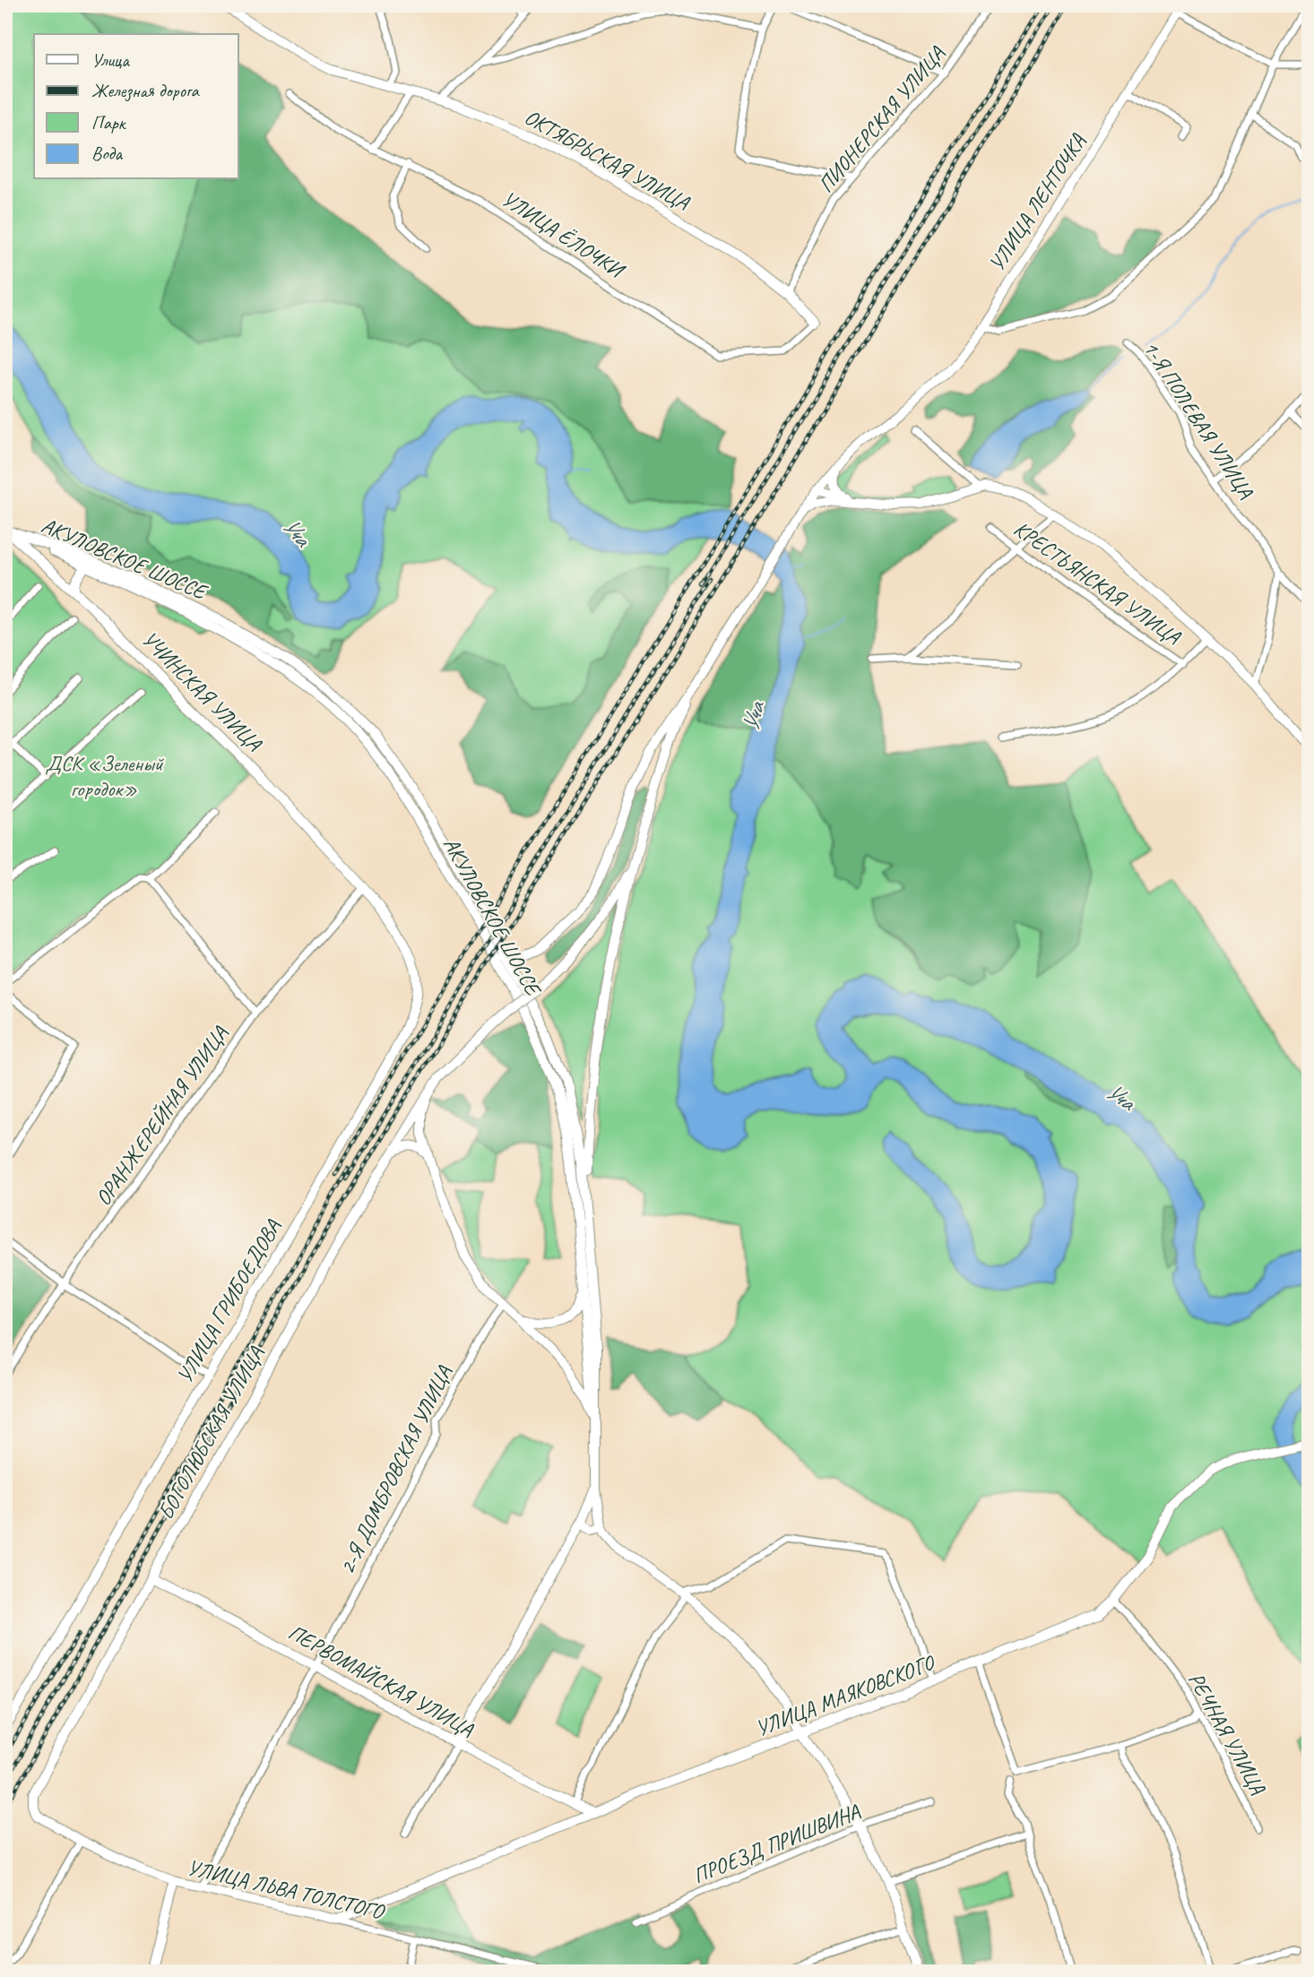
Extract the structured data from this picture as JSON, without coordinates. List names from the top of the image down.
{
  "streets": {
    "street": [
      "ПИОНЕРСКАЯ УЛИЦА",
      "ОКТЯБРЬСКАЯ УЛИЦА",
      "УЛИЦА ЛЕНТОЧКА",
      "УЛИЦА ЁЛОЧКИ",
      "1-Я ПОЛЕВАЯ УЛИЦА",
      "АКУЛОВСКОЕ ШОССЕ",
      "КРЕСТЬЯНСКАЯ УЛИЦА",
      "УЧИНСКАЯ УЛИЦА",
      "ОРАНЖЕРЕЙНАЯ УЛИЦА",
      "УЛИЦА ГРИБОЕДОВА",
      "БОГОЛЮБСКАЯ УЛИЦА",
      "2-Я ДОМБРОВСКАЯ УЛИЦА",
      "ПЕРВОМАЙСКАЯ УЛИЦА",
      "УЛИЦА МАЯКОВСКОГО",
      "РЕЧНАЯ УЛИЦА",
      "ПРОЕЗД ПРИШВИНА",
      "УЛИЦА ЛЬВА ТОЛСТОГО"
    ]
  },
  "crossings": [
    ["ПИОНЕРСКАЯ УЛИЦА", "ОКТЯБРЬСКАЯ УЛИЦА"],
    ["ОКТЯБРЬСКАЯ УЛИЦА", "УЛИЦА ЁЛОЧКИ"],
    ["АКУЛОВСКОЕ ШОССЕ", "УЧИНСКАЯ УЛИЦА"],
    ["АКУЛОВСКОЕ ШОССЕ", "УЛИЦА МАЯКОВСКОГО"],
    ["АКУЛОВСКОЕ ШОССЕ", "ПРОЕЗД ПРИШВИНА"],
    ["УЧИНСКАЯ УЛИЦА", "ОРАНЖЕРЕЙНАЯ УЛИЦА"],
    ["УЧИНСКАЯ УЛИЦА", "УЛИЦА ГРИБОЕДОВА"],
    ["ОРАНЖЕРЕЙНАЯ УЛИЦА", "УЛИЦА ГРИБОЕДОВА"],
    ["БОГОЛЮБСКАЯ УЛИЦА", "ПЕРВОМАЙСКАЯ УЛИЦА"],
    ["БОГОЛЮБСКАЯ УЛИЦА", "УЛИЦА ЛЬВА ТОЛСТОГО"],
    ["2-Я ДОМБРОВСКАЯ УЛИЦА", "ПЕРВОМАЙСКАЯ УЛИЦА"],
    ["2-Я ДОМБРОВСКАЯ УЛИЦА", "УЛИЦА ЛЬВА ТОЛСТОГО"],
    ["ПЕРВОМАЙСКАЯ УЛИЦА", "УЛИЦА МАЯКОВСКОГО"],
    ["УЛИЦА МАЯКОВСКОГО", "РЕЧНАЯ УЛИЦА"],
    ["УЛИЦА МАЯКОВСКОГО", "УЛИЦА ЛЬВА ТОЛСТОГО"]
  ],
  "water": ["Уча"],
  "parks": ["ДСК «Зеленый городок»"],
  "legend": [
    "Улица",
    "Железная дорога",
    "Парк",
    "Вода"
  ]
}
